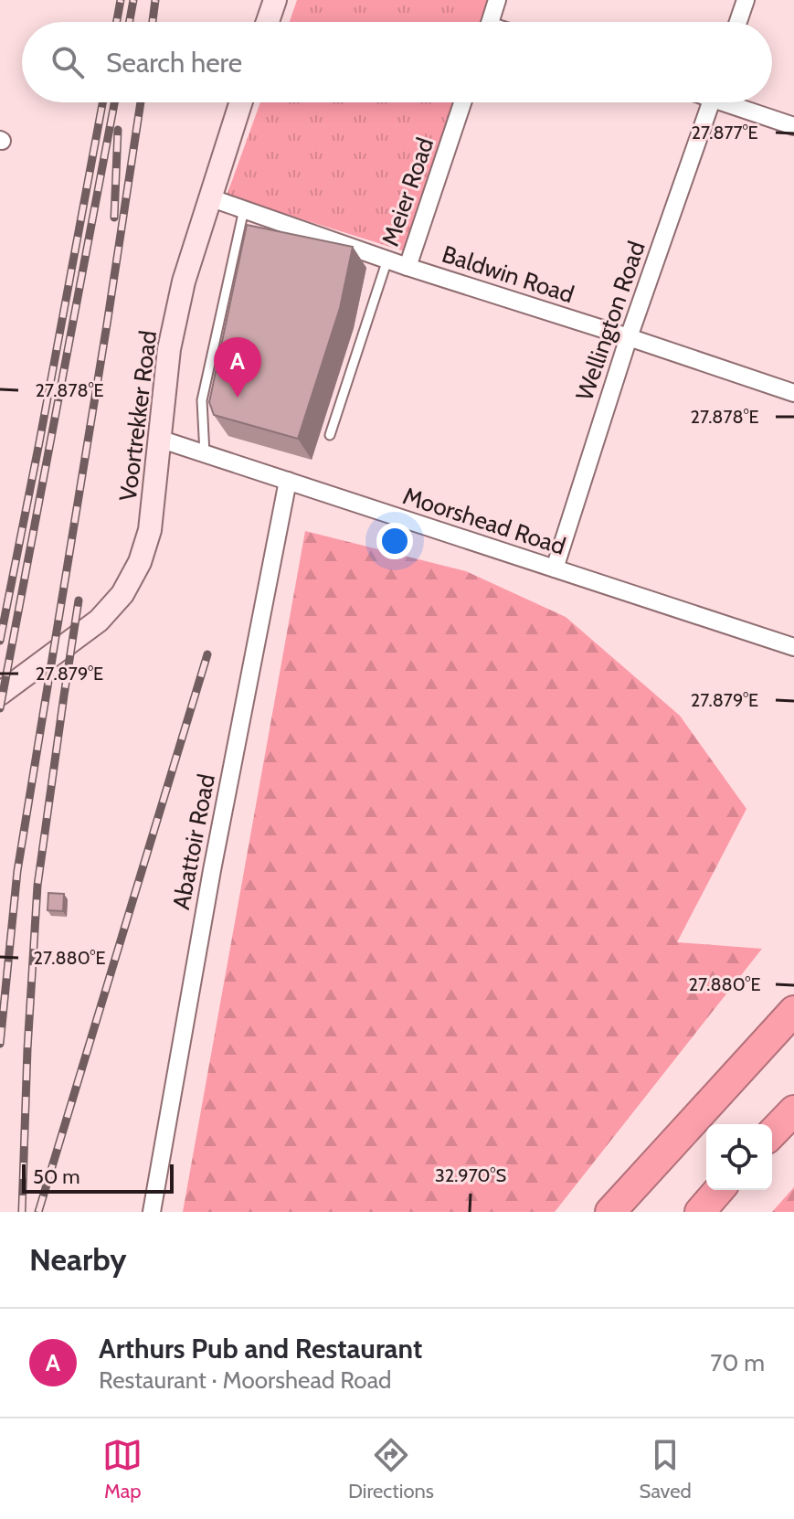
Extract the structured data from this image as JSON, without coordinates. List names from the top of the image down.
{
  "streets": {
    "main road": ["Voortrekker Road"],
    "street": [
      "Meier Road",
      "Baldwin Road",
      "Wellington Road",
      "Moorshead Road",
      "Abattoir Road"
    ]
  },
  "crossings": [
    ["Meier Road", "Baldwin Road"],
    ["Baldwin Road", "Wellington Road"],
    ["Baldwin Road", "Voortrekker Road"],
    ["Wellington Road", "Moorshead Road"],
    ["Voortrekker Road", "Moorshead Road"],
    ["Moorshead Road", "Abattoir Road"]
  ],
  "scale_bar": "50 m",
  "page": {
    "search": "Search here",
    "pins": "A",
    "scale": "50 m",
    "heading": "Nearby",
    "list": [
      {
        "mark": "A",
        "name": "Arthurs Pub and Restaurant",
        "note": "Restaurant · Moorshead Road",
        "value": "70 m"
      }
    ],
    "nav": ["Map", "Directions", "Saved"]
  },
  "coordinates": [
    "27.877°E",
    "27.878°E",
    "27.879°E",
    "27.880°E",
    "32.970°S"
  ]
}
